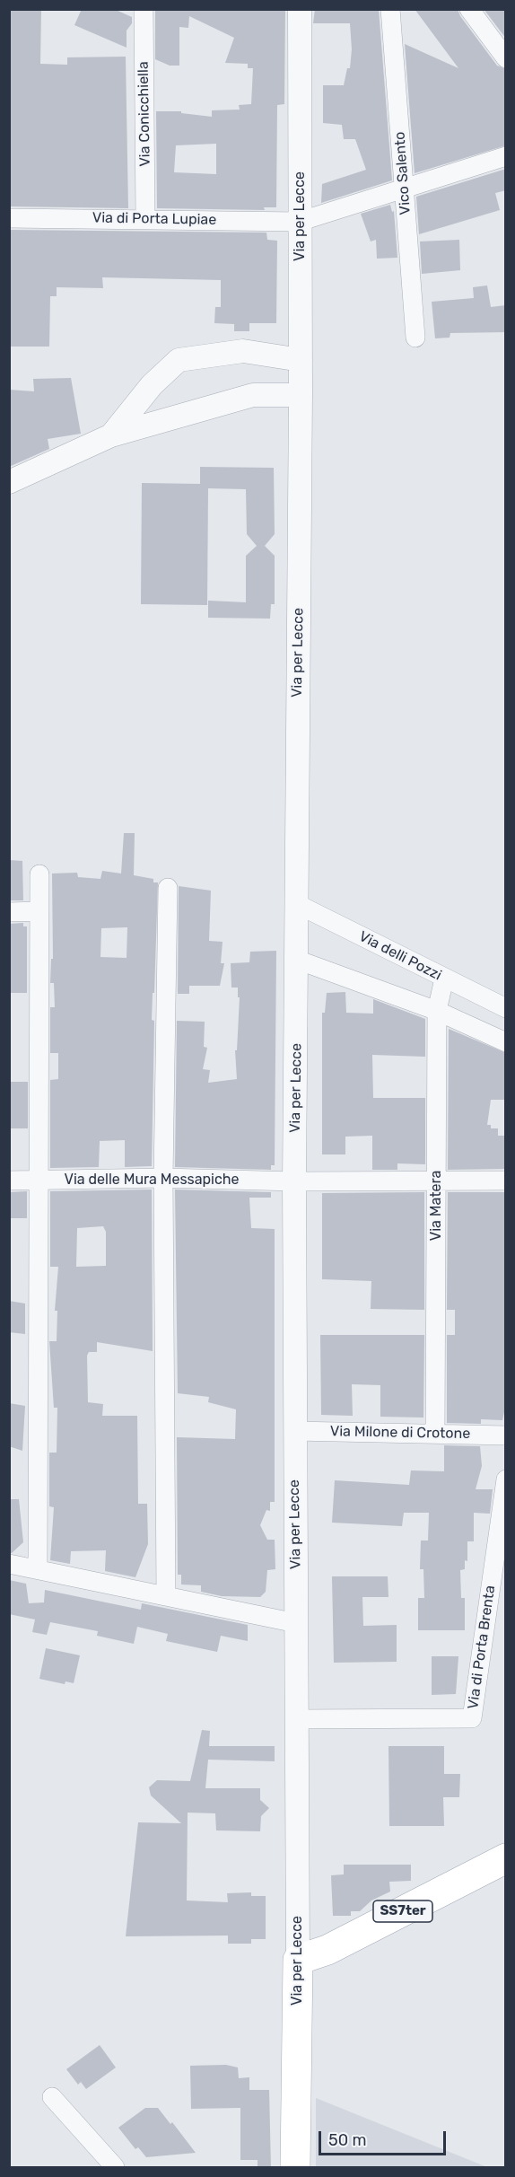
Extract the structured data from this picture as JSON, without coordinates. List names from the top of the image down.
{
  "streets": {
    "main road": ["Via per Lecce", "SS7ter"],
    "street": [
      "Via Conicchiella",
      "Vico Salento",
      "Via di Porta Lupiae",
      "Via delli Pozzi",
      "Via delle Mura Messapiche",
      "Via Matera",
      "Via Milone di Crotone",
      "Via di Porta Brenta"
    ]
  },
  "crossings": [
    ["Via Conicchiella", "Via di Porta Lupiae"],
    ["Vico Salento", "Via di Porta Lupiae"],
    ["Via per Lecce", "Via di Porta Lupiae"],
    ["Via per Lecce", "Via delli Pozzi"],
    ["Via per Lecce", "Via delle Mura Messapiche"],
    ["Via per Lecce", "Via Milone di Crotone"],
    ["Via per Lecce", "Via di Porta Brenta"],
    ["Via per Lecce", "SS7ter"],
    ["Via delli Pozzi", "Via Matera"],
    ["Via delle Mura Messapiche", "Via Matera"],
    ["Via Matera", "Via Milone di Crotone"]
  ],
  "scale_bar": "50 m"
}
